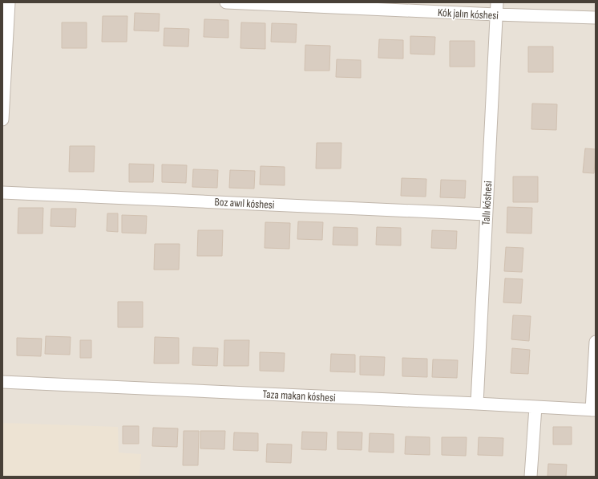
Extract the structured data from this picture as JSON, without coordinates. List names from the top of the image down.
{
  "streets": {
    "street": [
      "Kók jalın kóshesi",
      "Boz awıl kóshesi",
      "Tallı kóshesi",
      "Taza makan kóshesi"
    ]
  },
  "crossings": [
    ["Kók jalın kóshesi", "Tallı kóshesi"],
    ["Boz awıl kóshesi", "Tallı kóshesi"],
    ["Tallı kóshesi", "Taza makan kóshesi"]
  ]
}
